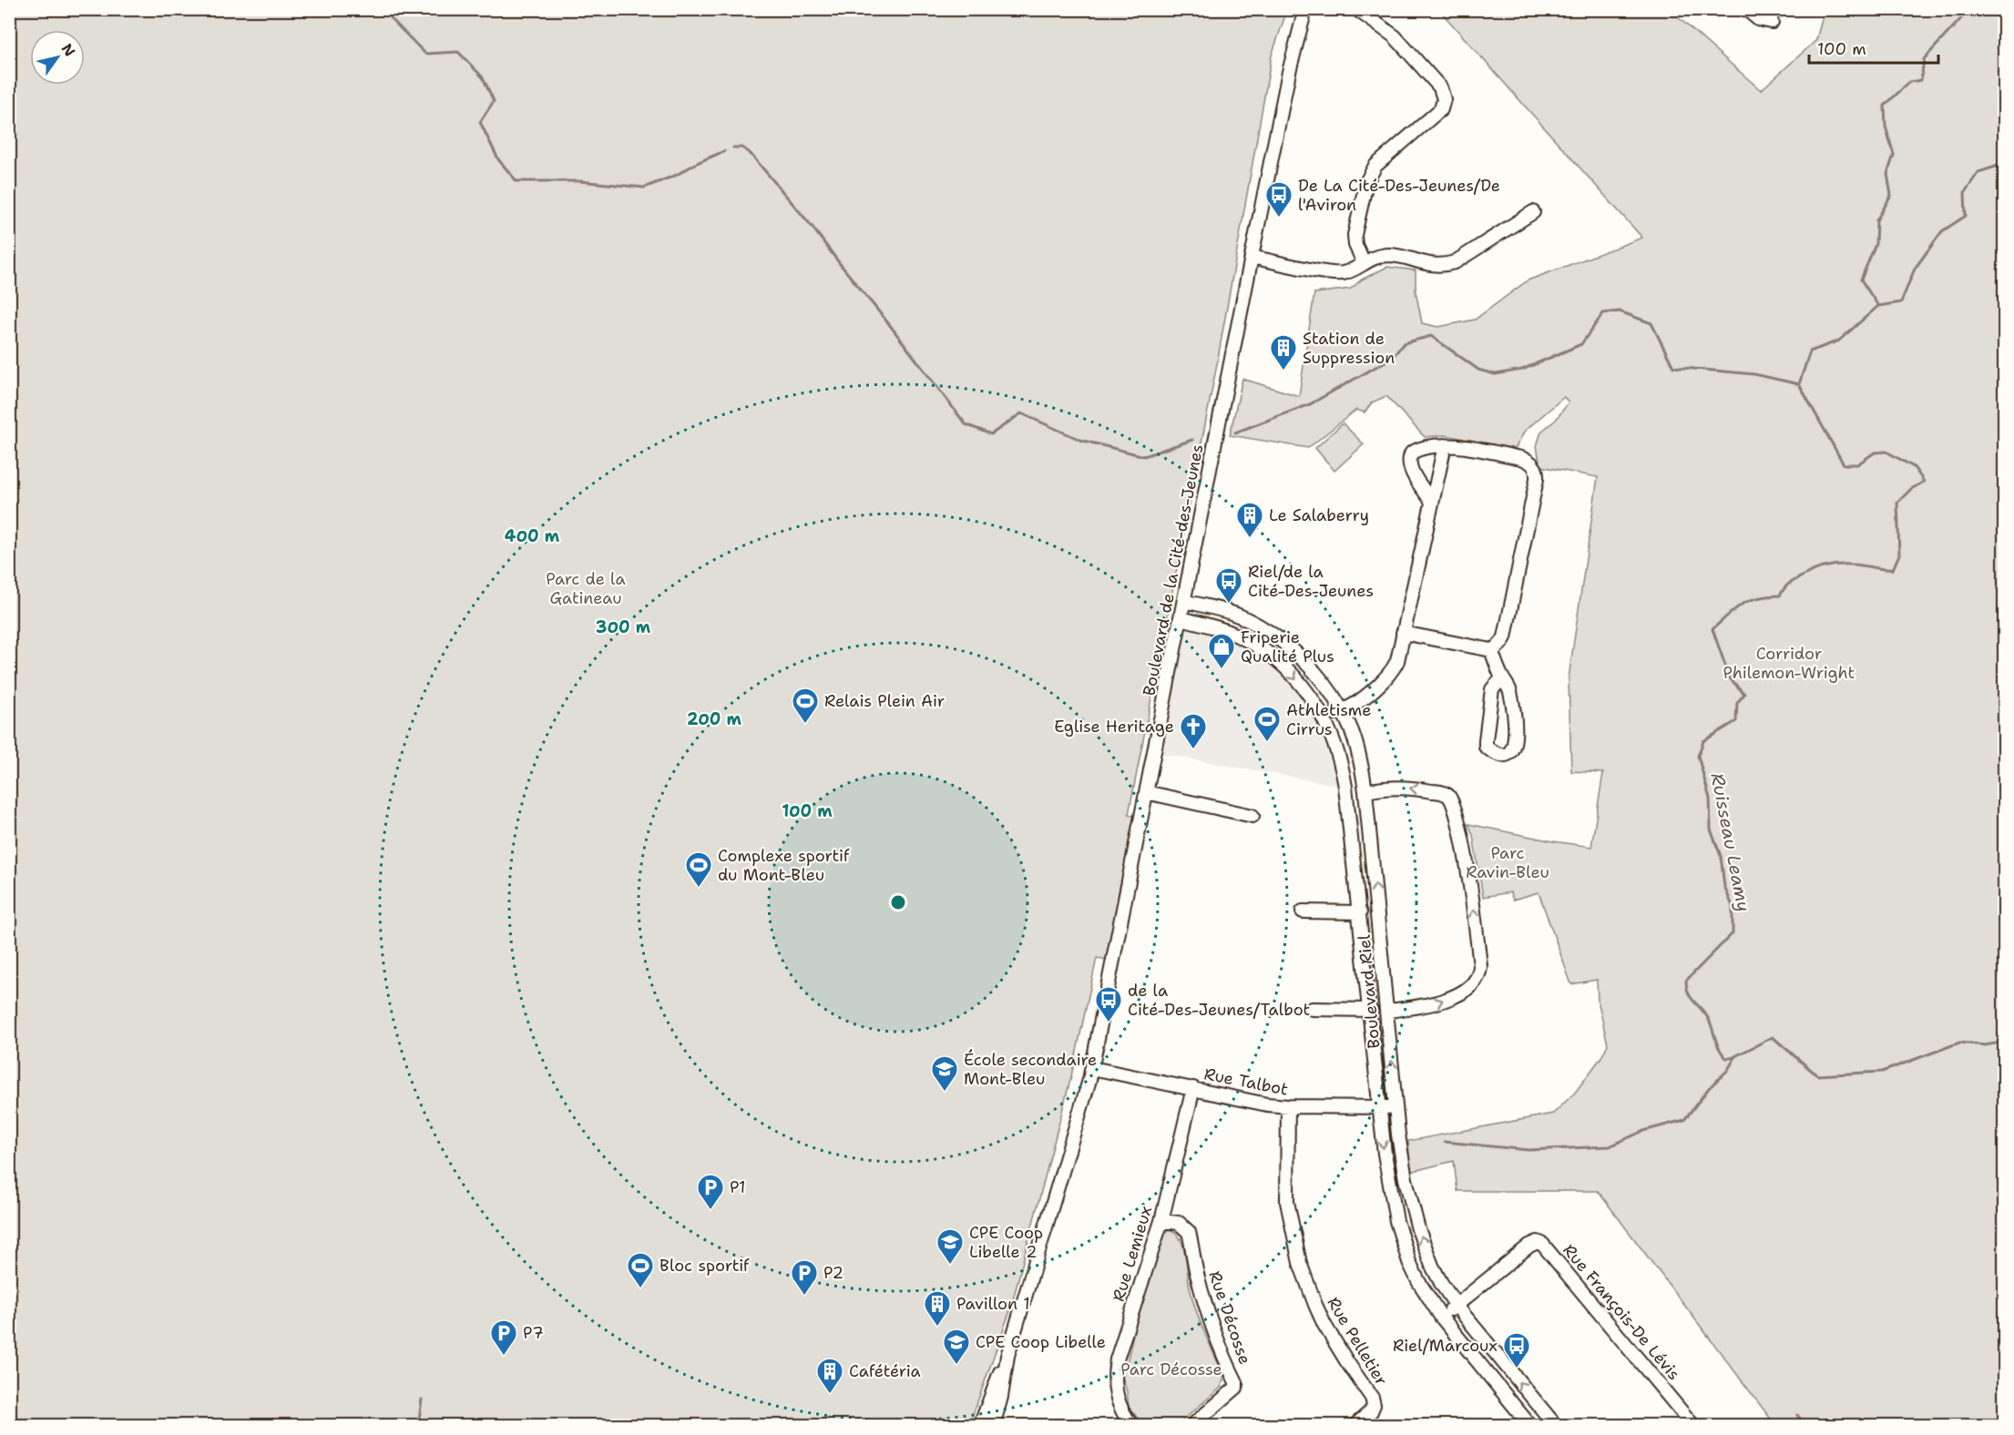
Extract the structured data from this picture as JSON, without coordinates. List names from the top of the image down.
{
  "streets": {
    "street": [
      "Boulevard de la Cité-des-Jeunes",
      "Boulevard Riel",
      "Rue Talbot",
      "Rue Lemieux",
      "Rue François-De Lévis",
      "Rue Décosse",
      "Rue Pelletier"
    ]
  },
  "crossings": [
    ["Boulevard de la Cité-des-Jeunes", "Boulevard Riel"],
    ["Boulevard de la Cité-des-Jeunes", "Rue Talbot"],
    ["Boulevard Riel", "Rue Talbot"],
    ["Boulevard Riel", "Rue François-De Lévis"],
    ["Rue Talbot", "Rue Lemieux"],
    ["Rue Talbot", "Rue Pelletier"],
    ["Rue Lemieux", "Rue Décosse"]
  ],
  "water": ["Ruisseau Leamy"],
  "parks": [
    "Parc de la Gatineau",
    "Corridor Philemon-Wright",
    "Parc Ravin-Bleu",
    "Parc Décosse"
  ],
  "places": {
    "bus stop": [
      "De La Cité-Des-Jeunes/De l'Aviron",
      "Riel/de la Cité-Des-Jeunes",
      "de la Cité-Des-Jeunes/Talbot",
      "Riel/Marcoux"
    ],
    "building": [
      "Station de Suppression",
      "Le Salaberry",
      "Pavillon 1",
      "Cafétéria"
    ],
    "shop": ["Friperie Qualité Plus"],
    "sports": [
      "Relais Plein Air",
      "Athletisme Cirrus",
      "Complexe sportif du Mont-Bleu",
      "Bloc sportif"
    ],
    "church": ["Eglise Heritage"],
    "school or university": ["École secondaire Mont-Bleu", "CPE Coop Libelle 2", "CPE Coop Libelle"],
    "parking": ["P1", "P2", "P7"]
  },
  "scale_bar": "100 m",
  "north": "top right",
  "rings": [
    "400 m",
    "300 m",
    "200 m",
    "100 m"
  ]
}
